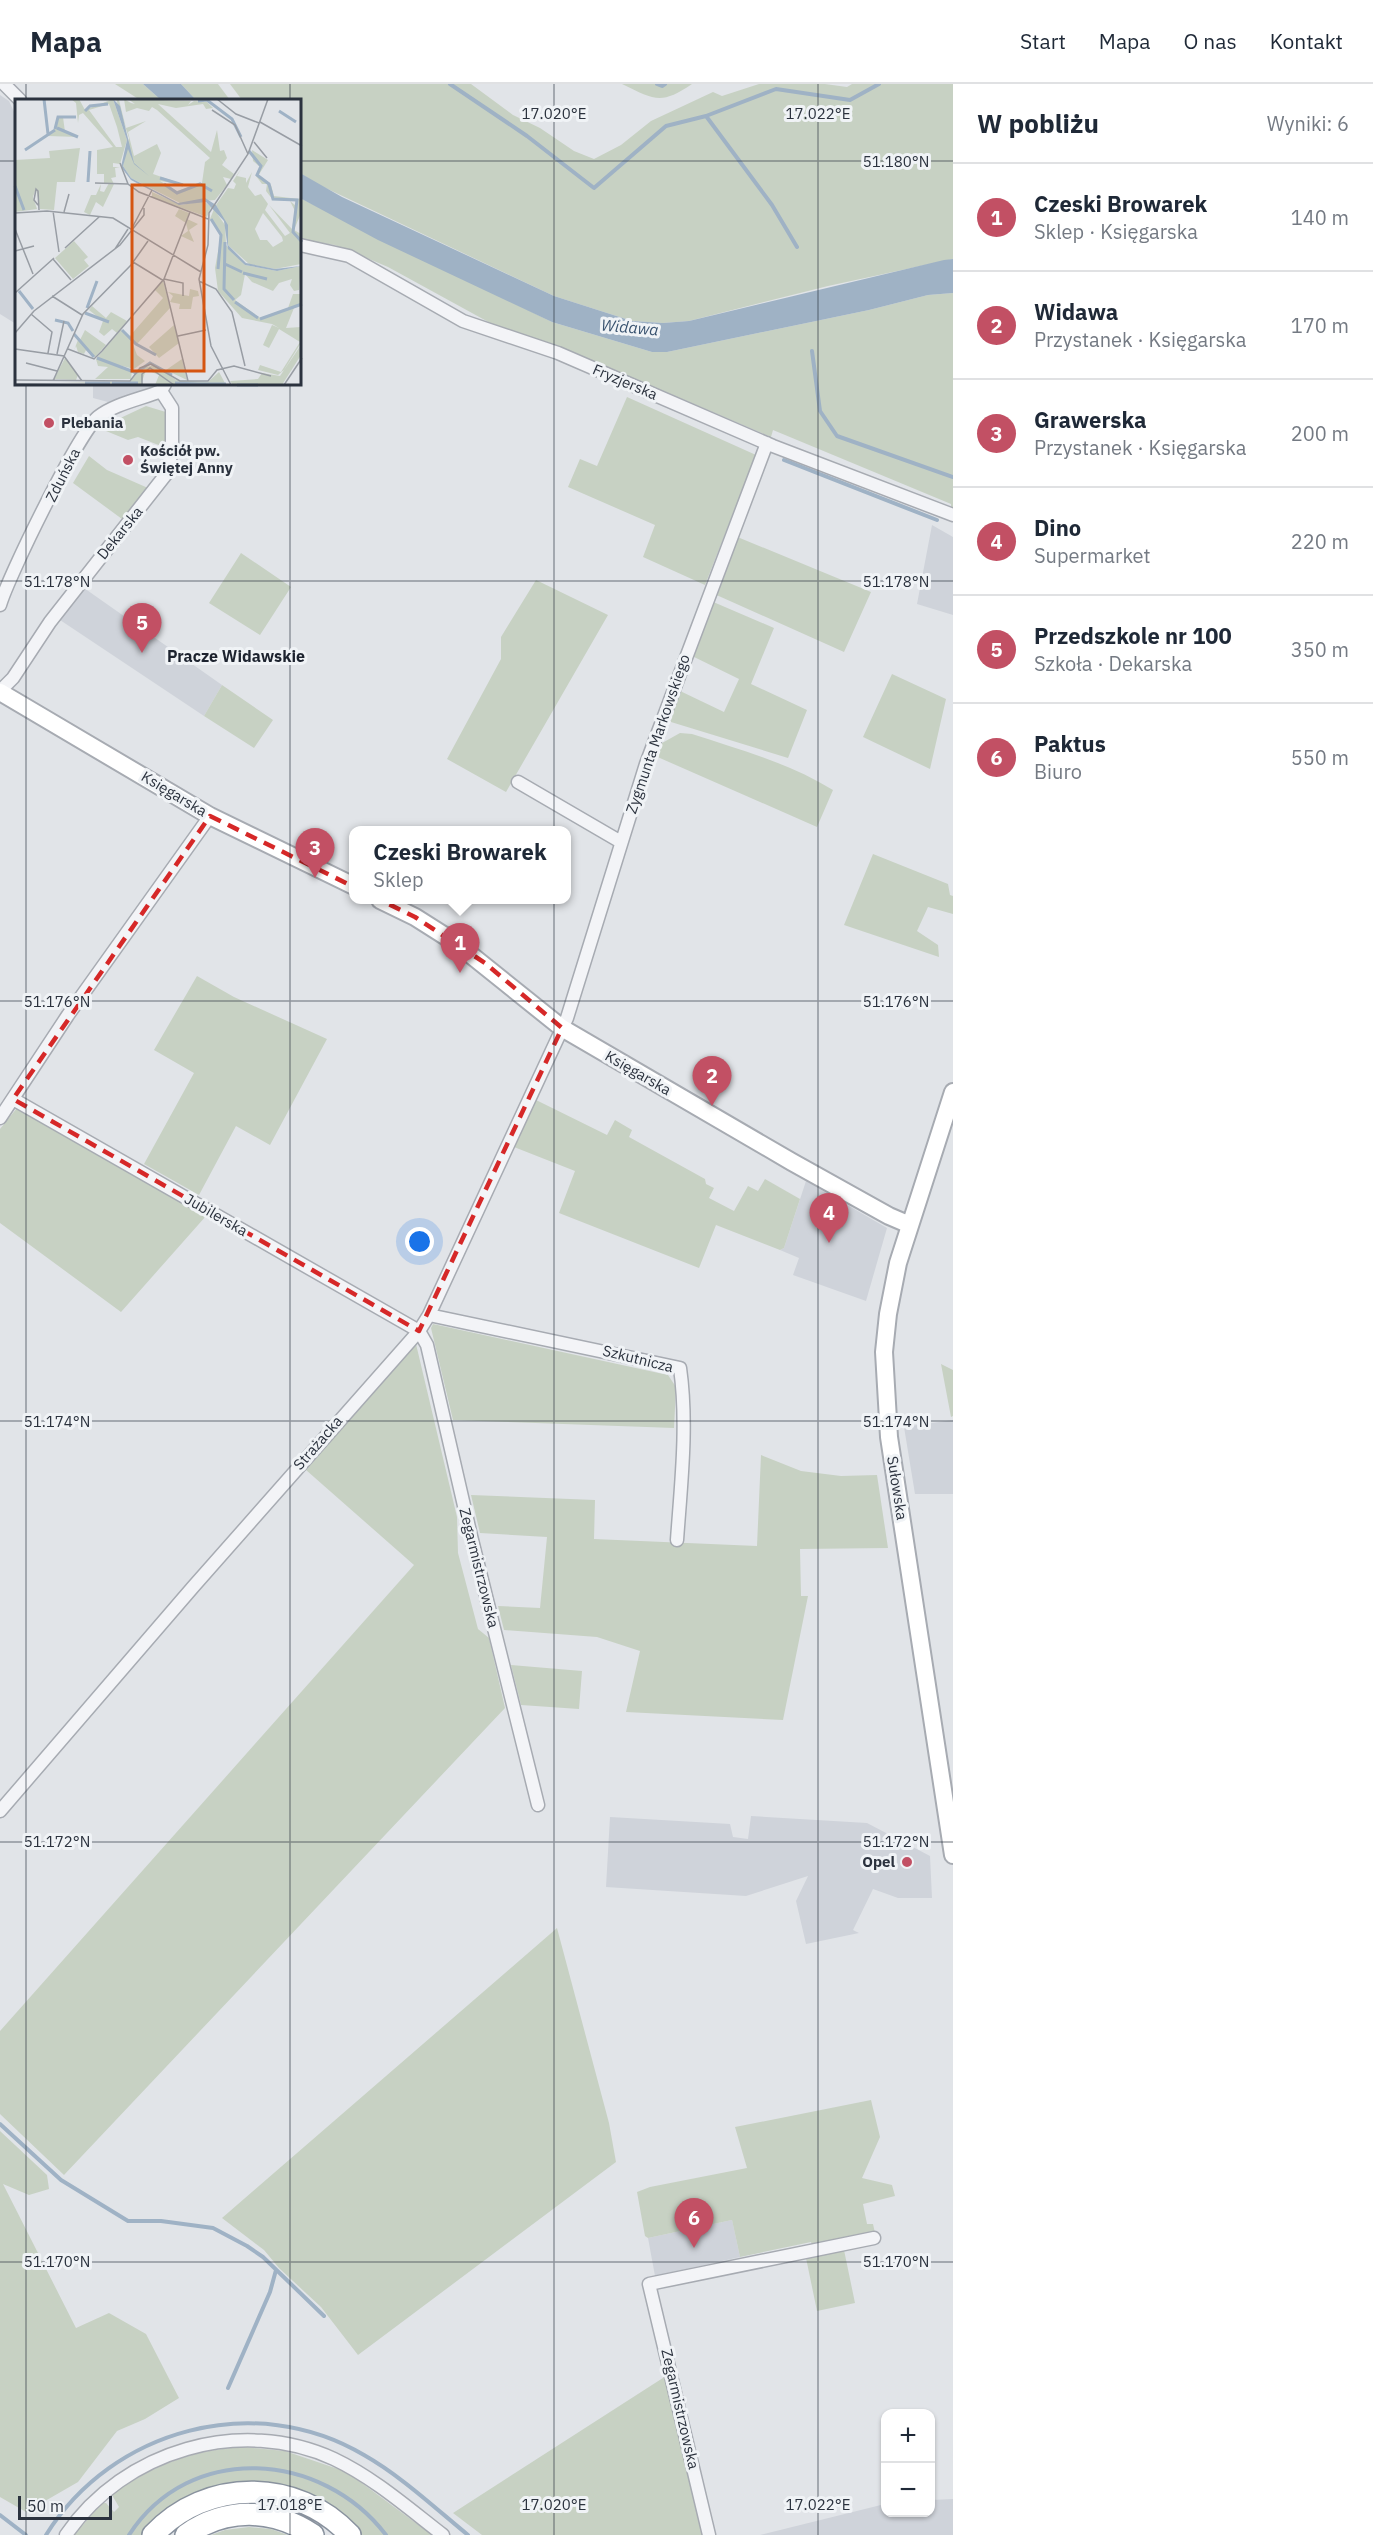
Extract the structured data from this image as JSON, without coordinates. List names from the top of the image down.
{
  "streets": {
    "street": [
      "Fryzjerska",
      "Zduńska",
      "Dekarska",
      "Zygmunta Markowskiego",
      "Księgarska",
      "Jubilerska",
      "Szkutnicza",
      "Strażacka",
      "Sułowska",
      "Zegarmistrzowska"
    ]
  },
  "crossings": [
    ["Fryzjerska", "Zygmunta Markowskiego"],
    ["Zduńska", "Dekarska"],
    ["Dekarska", "Księgarska"],
    ["Zygmunta Markowskiego", "Księgarska"],
    ["Zygmunta Markowskiego", "Strażacka"],
    ["Księgarska", "Strażacka"],
    ["Księgarska", "Sułowska"],
    ["Jubilerska", "Strażacka"],
    ["Jubilerska", "Zegarmistrzowska"],
    ["Szkutnicza", "Strażacka"],
    ["Strażacka", "Zegarmistrzowska"]
  ],
  "districts": ["Pracze Widawskie"],
  "water": ["Widawa"],
  "places": ["Plebania", "Kościół pw. Świętej Anny", "Opel"],
  "scale_bar": "50 m",
  "page": {
    "header": "Mapa",
    "nav": [
      "Start",
      "Mapa",
      "O nas",
      "Kontakt"
    ],
    "heading": ["W pobliżu", "Wyniki: 6"],
    "list": [
      {
        "mark": "1",
        "name": "Czeski Browarek",
        "note": "Sklep · Księgarska",
        "value": "140 m"
      },
      {
        "mark": "2",
        "name": "Widawa",
        "note": "Przystanek · Księgarska",
        "value": "170 m"
      },
      {
        "mark": "3",
        "name": "Grawerska",
        "note": "Przystanek · Księgarska",
        "value": "200 m"
      },
      {
        "mark": "4",
        "name": "Dino",
        "note": "Supermarket",
        "value": "220 m"
      },
      {
        "mark": "5",
        "name": "Przedszkole nr 100",
        "note": "Szkoła · Dekarska",
        "value": "350 m"
      },
      {
        "mark": "6",
        "name": "Paktus",
        "note": "Biuro",
        "value": "550 m"
      }
    ],
    "pins": [
      "5",
      "3",
      "1",
      "2",
      "4",
      "6"
    ],
    "popup": ["Czeski Browarek", "Sklep"],
    "map_buttons": ["+", "−"],
    "scale": "50 m"
  },
  "coordinates": [
    "17.020°E",
    "17.022°E",
    "51.180°N",
    "51.178°N",
    "51.176°N",
    "51.174°N",
    "51.172°N",
    "51.170°N",
    "17.018°E"
  ]
}
